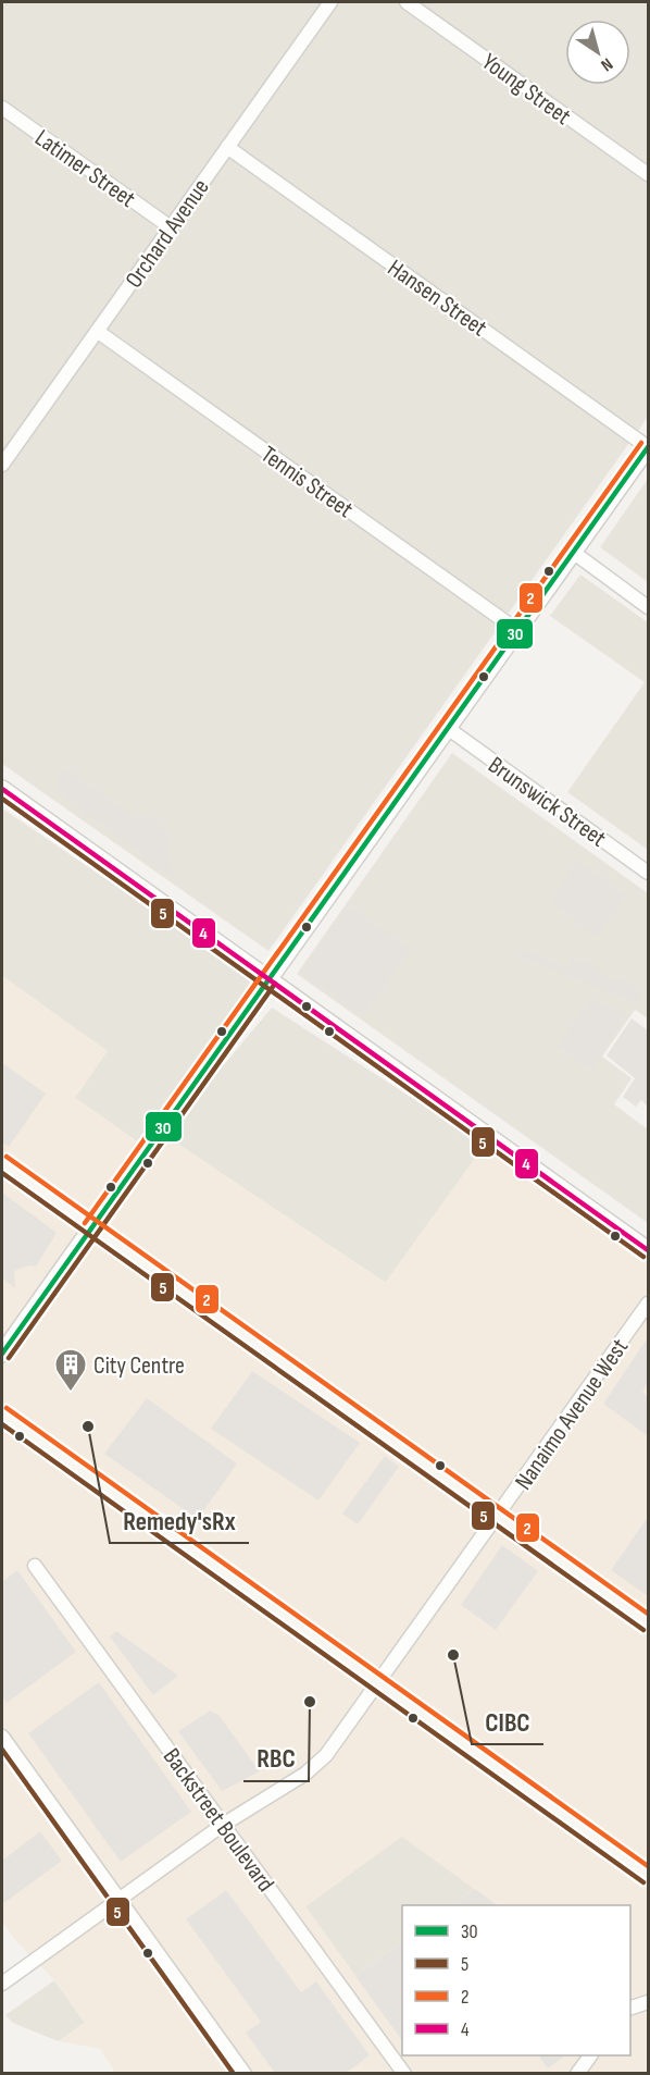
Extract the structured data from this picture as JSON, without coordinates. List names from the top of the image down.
{
  "streets": {
    "street": [
      "Young Street",
      "Latimer Street",
      "Orchard Avenue",
      "Hansen Street",
      "Tennis Street",
      "Brunswick Street",
      "Nanaimo Avenue West",
      "Backstreet Boulevard"
    ]
  },
  "crossings": [
    ["Latimer Street", "Orchard Avenue"],
    ["Orchard Avenue", "Hansen Street"],
    ["Orchard Avenue", "Tennis Street"],
    ["Nanaimo Avenue West", "Backstreet Boulevard"]
  ],
  "places": {
    "building": ["City Centre"],
    "other": ["Remedy'sRx", "CIBC", "RBC"]
  },
  "lines": [
    "transit line 2",
    "transit line 30",
    "transit line 4",
    "transit line 5"
  ],
  "legend": [
    "30",
    "5",
    "2",
    "4"
  ],
  "north": "bottom right"
}
